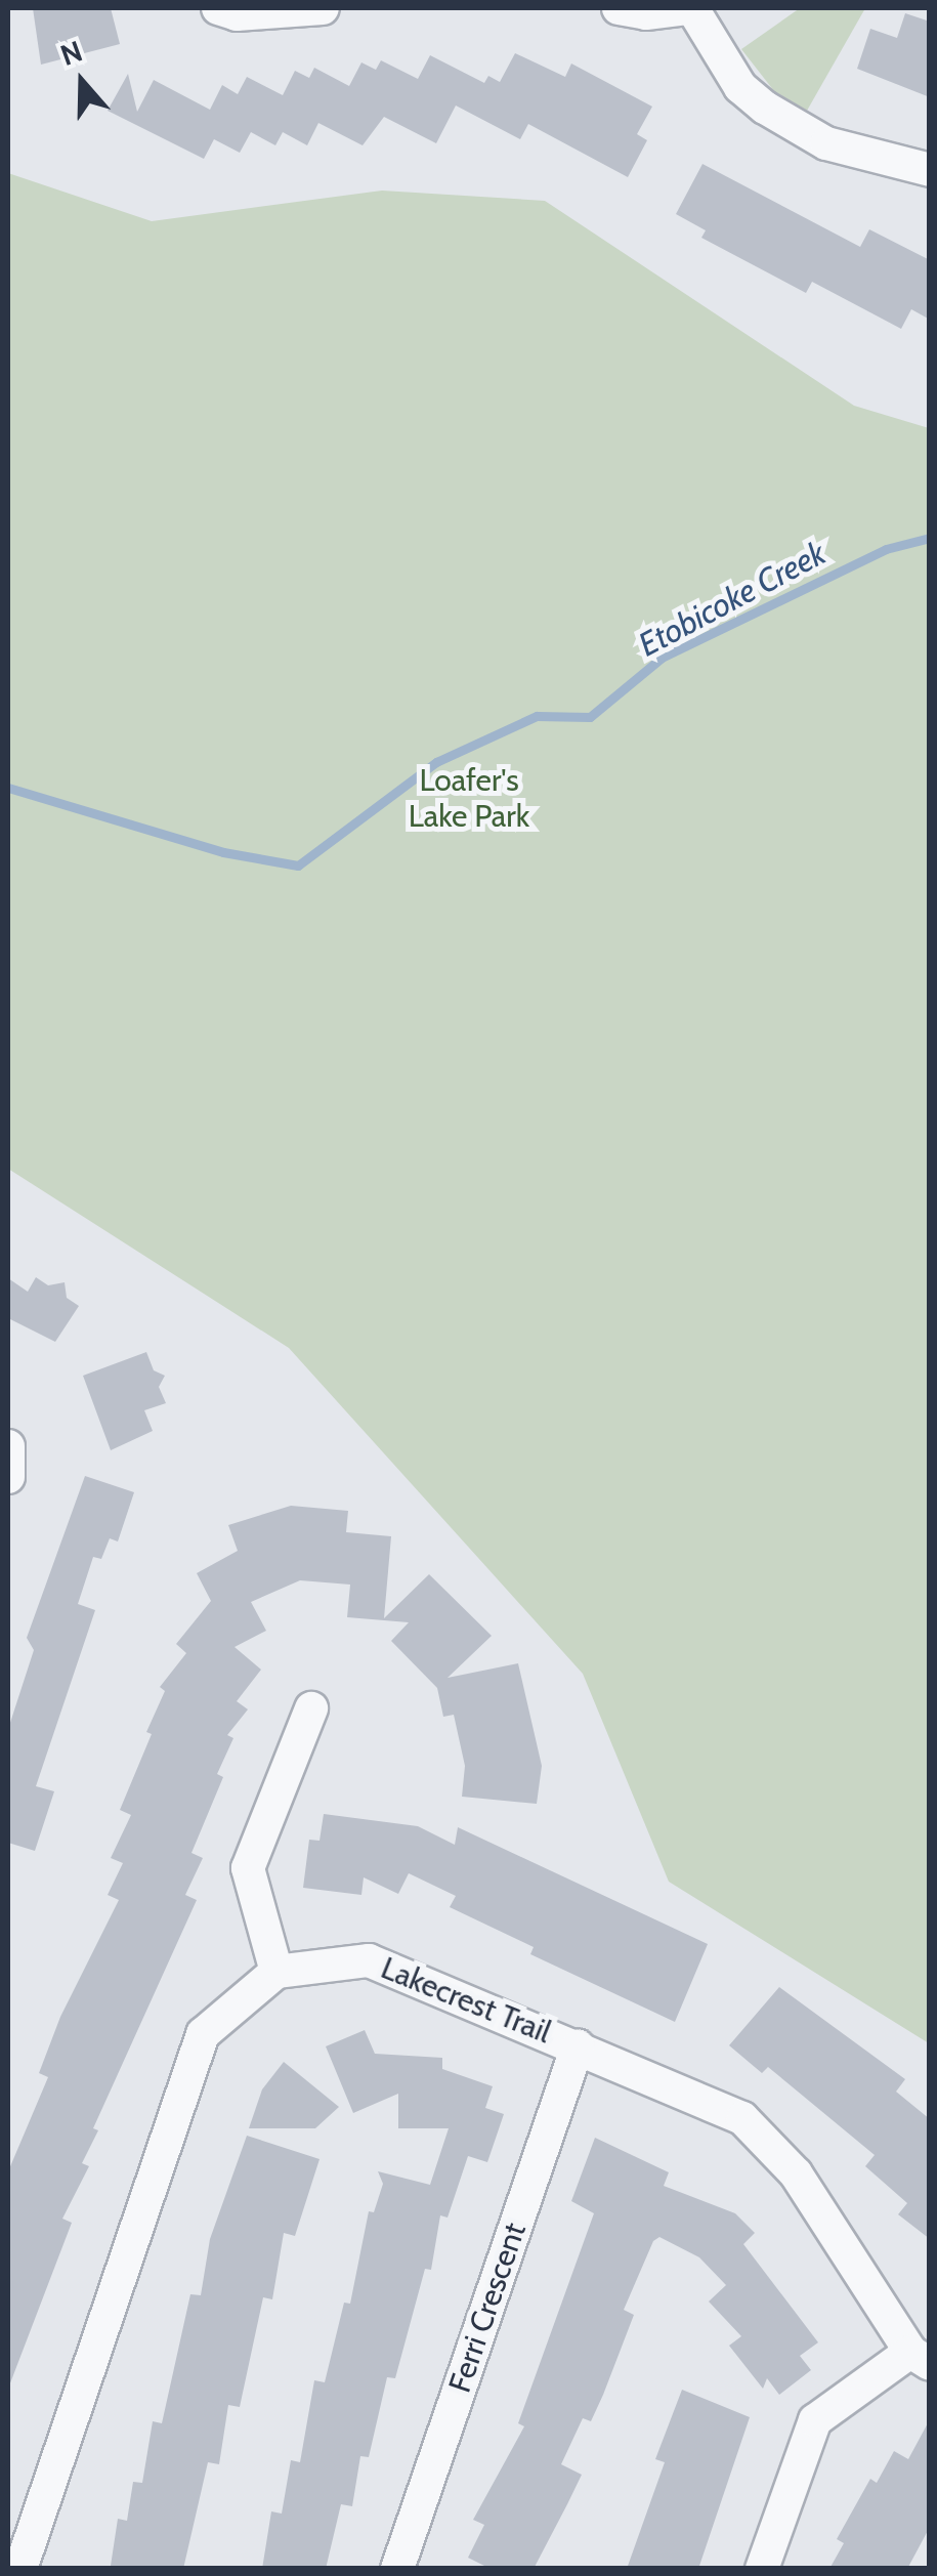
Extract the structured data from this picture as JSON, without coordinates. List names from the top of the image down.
{
  "streets": {
    "street": ["Lakecrest Trail", "Ferri Crescent"]
  },
  "crossings": [
    ["Lakecrest Trail", "Ferri Crescent"]
  ],
  "water": ["Etobicoke Creek"],
  "parks": ["Loafer's Lake Park"],
  "north": "top"
}
